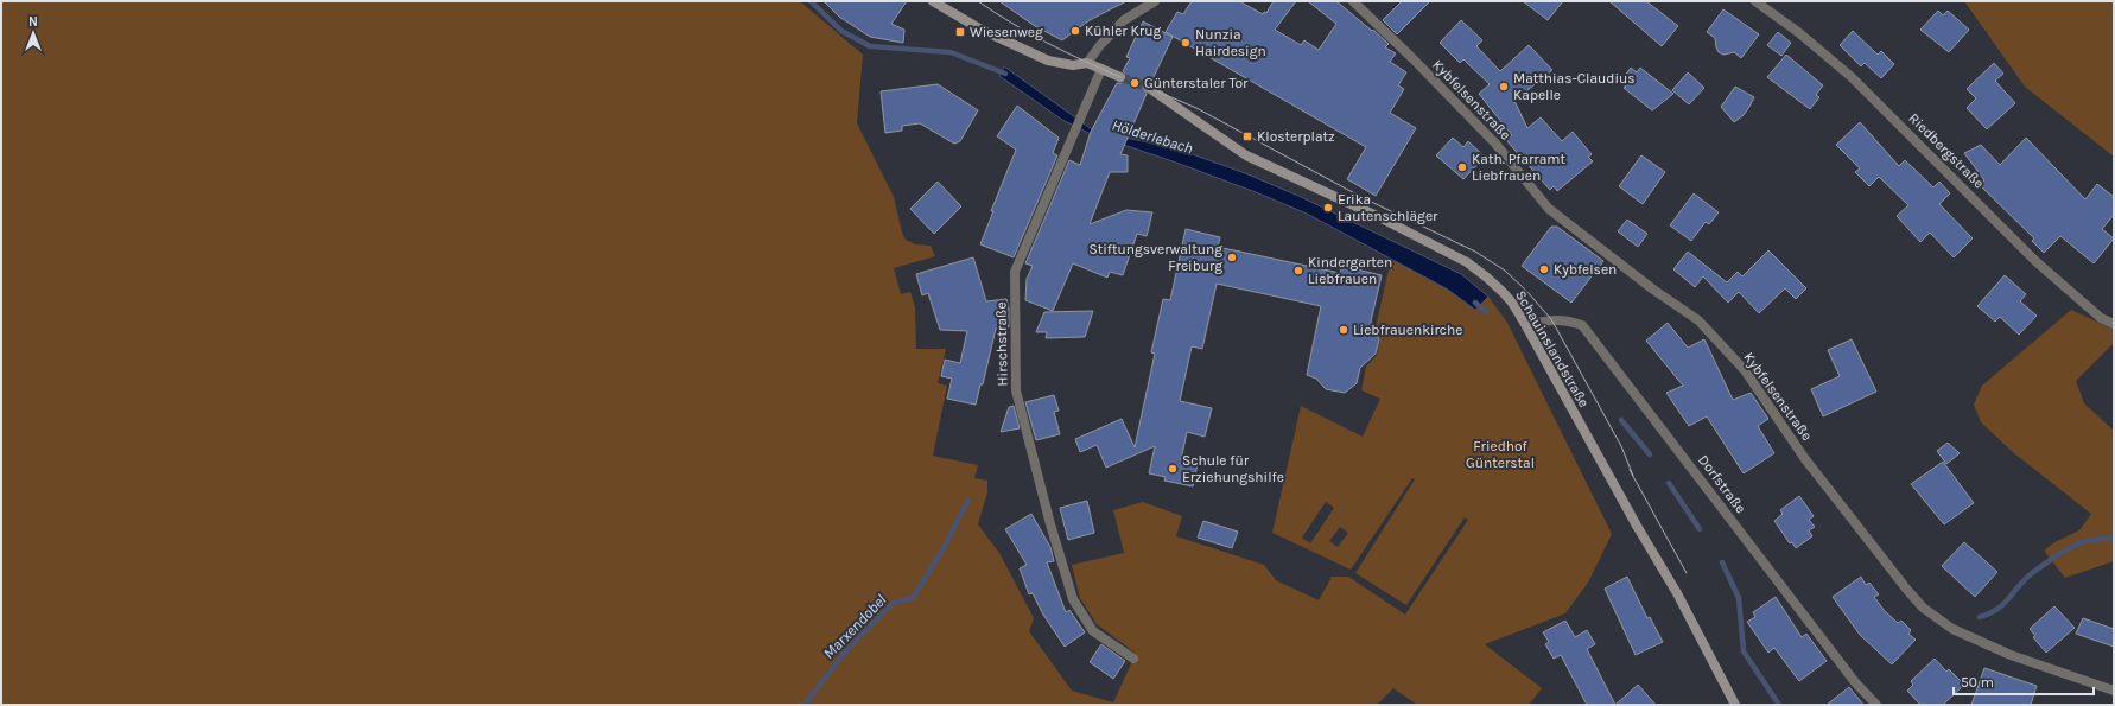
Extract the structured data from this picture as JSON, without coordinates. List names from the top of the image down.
{
  "streets": {
    "main road": ["Schauinslandstraße"],
    "street": [
      "Kybfelsenstraße",
      "Riedbergstraße",
      "Hirschstraße",
      "Dorfstraße"
    ]
  },
  "crossings": [
    ["Schauinslandstraße", "Dorfstraße"]
  ],
  "water": ["Hölderlebach", "Marxendobel"],
  "parks": ["Friedhof Günterstal"],
  "places": {
    "other": [
      "Kühler Krug",
      "Nunzia Hairdesign",
      "Günterstaler Tor",
      "Matthias-Claudius Kapelle",
      "Kath. Pfarramt Liebfrauen",
      "Erika Lautenschläger",
      "Stiftungsverwaltung Freiburg",
      "Kybfelsen",
      "Kindergarten Liebfrauen",
      "Liebfrauenkirche",
      "Schule für Erziehungshilfe"
    ],
    "transit": ["Wiesenweg", "Klosterplatz"]
  },
  "scale_bar": "50 m",
  "north": "top"
}
